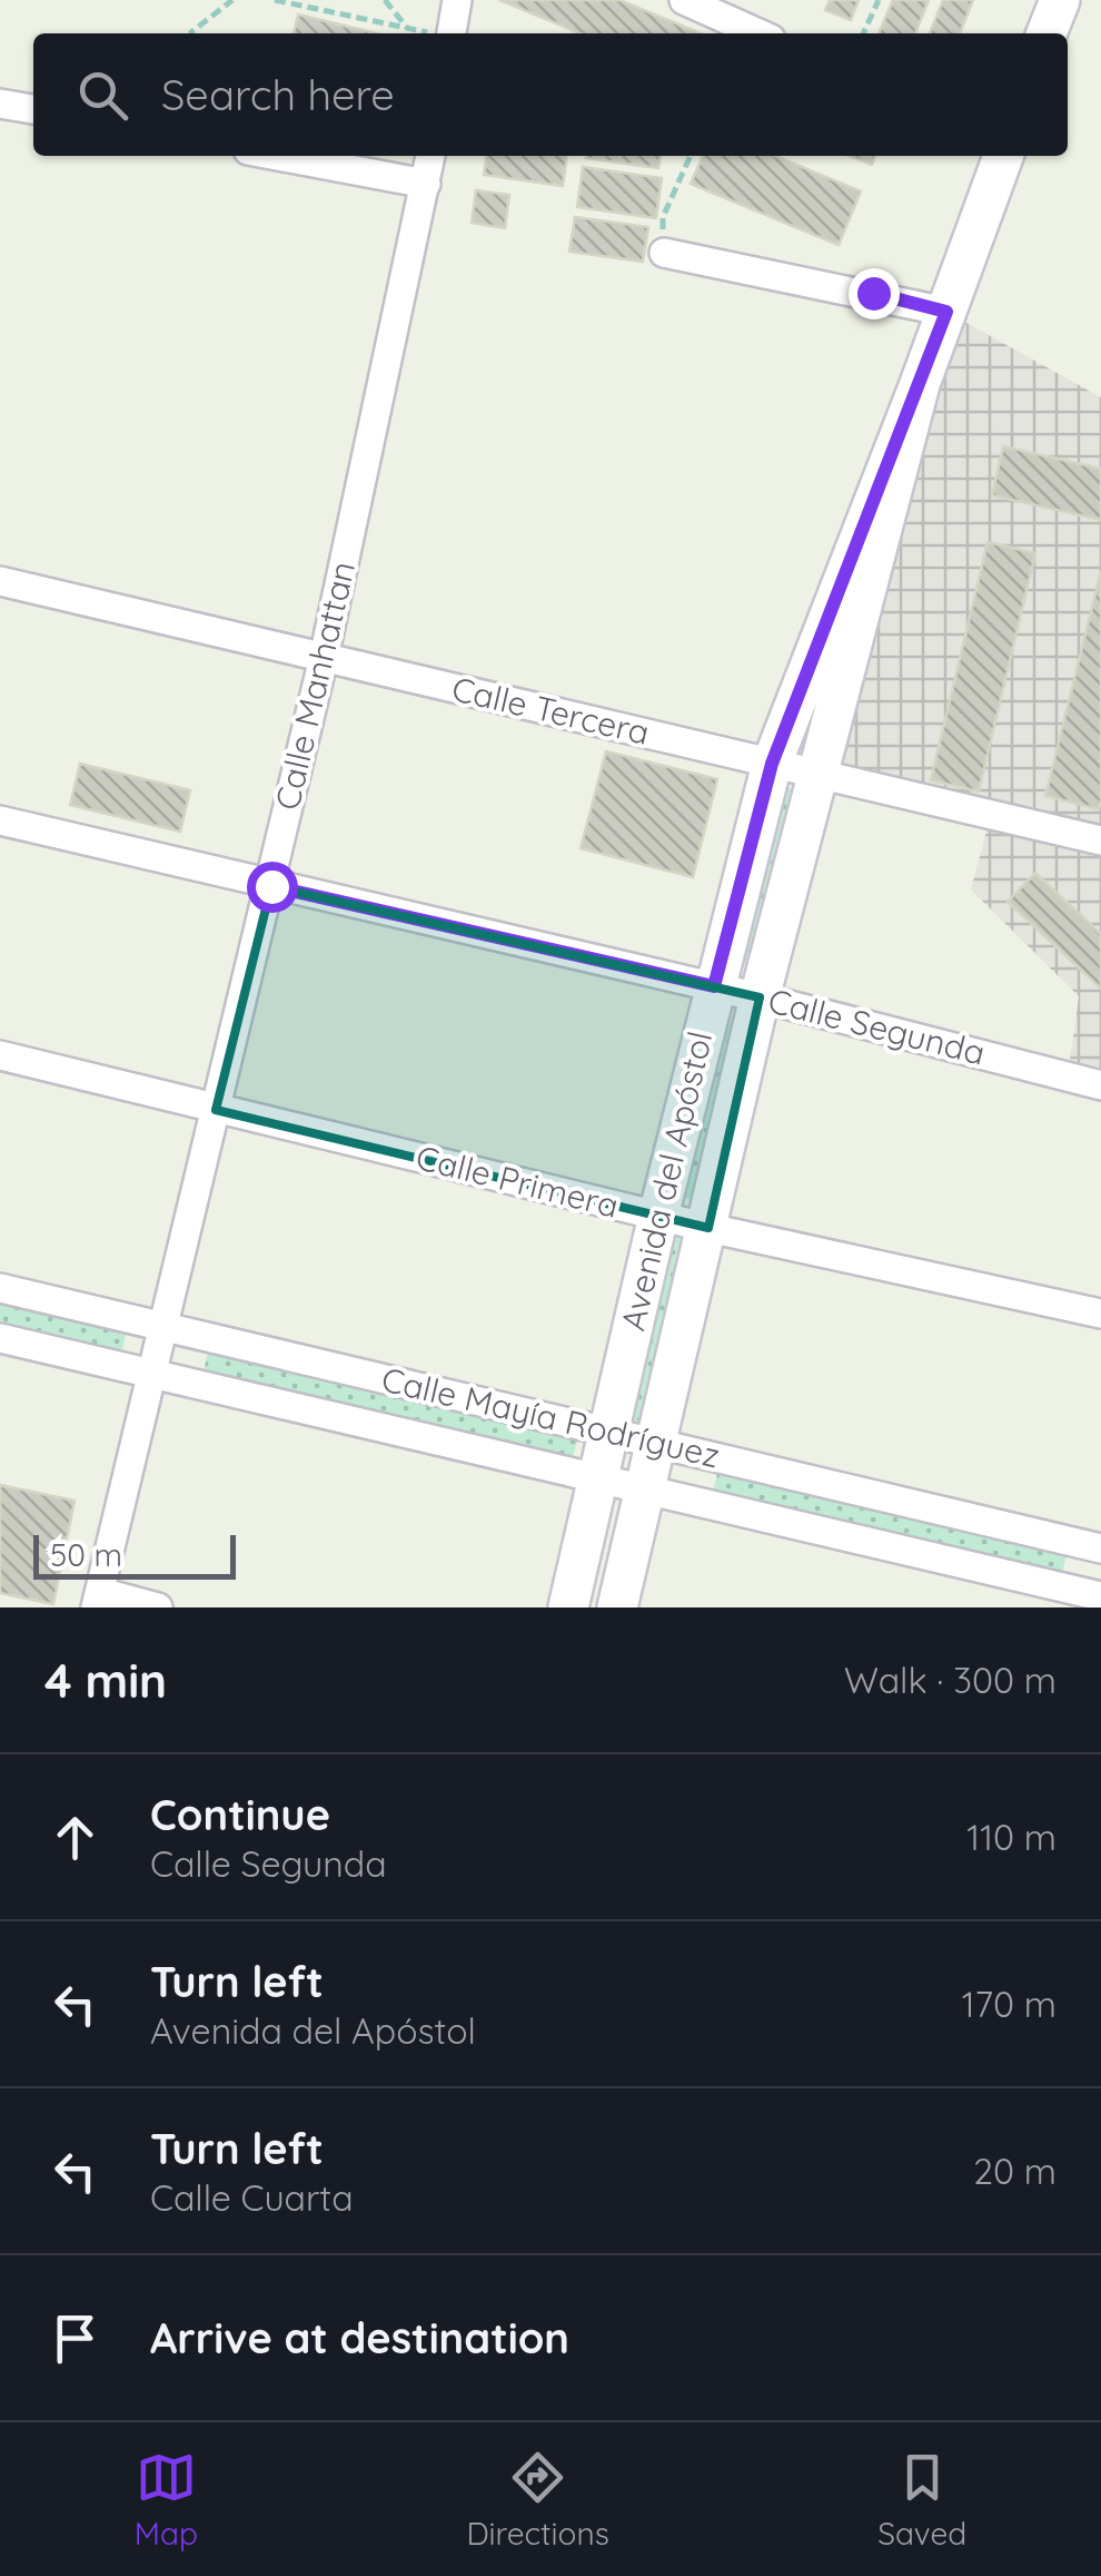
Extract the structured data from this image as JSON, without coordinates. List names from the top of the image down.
{
  "streets": {
    "street": [
      "Calle Manhattan",
      "Calle Tercera",
      "Calle Segunda",
      "Avenida del Apóstol",
      "Calle Primera",
      "Calle Mayía Rodríguez"
    ]
  },
  "crossings": [
    ["Calle Manhattan", "Calle Tercera"],
    ["Calle Manhattan", "Calle Segunda"],
    ["Calle Manhattan", "Calle Primera"],
    ["Calle Manhattan", "Calle Mayía Rodríguez"],
    ["Calle Tercera", "Avenida del Apóstol"],
    ["Calle Segunda", "Avenida del Apóstol"],
    ["Avenida del Apóstol", "Calle Primera"],
    ["Avenida del Apóstol", "Calle Mayía Rodríguez"]
  ],
  "scale_bar": "50 m",
  "page": {
    "search": "Search here",
    "scale": "50 m",
    "heading": ["4 min", "Walk · 300 m"],
    "list": [
      ["Continue", "Calle Segunda", "110 m"],
      ["Turn left", "Avenida del Apóstol", "170 m"],
      ["Turn left", "Calle Cuarta", "20 m"],
      "Arrive at destination"
    ],
    "nav": ["Map", "Directions", "Saved"]
  }
}
